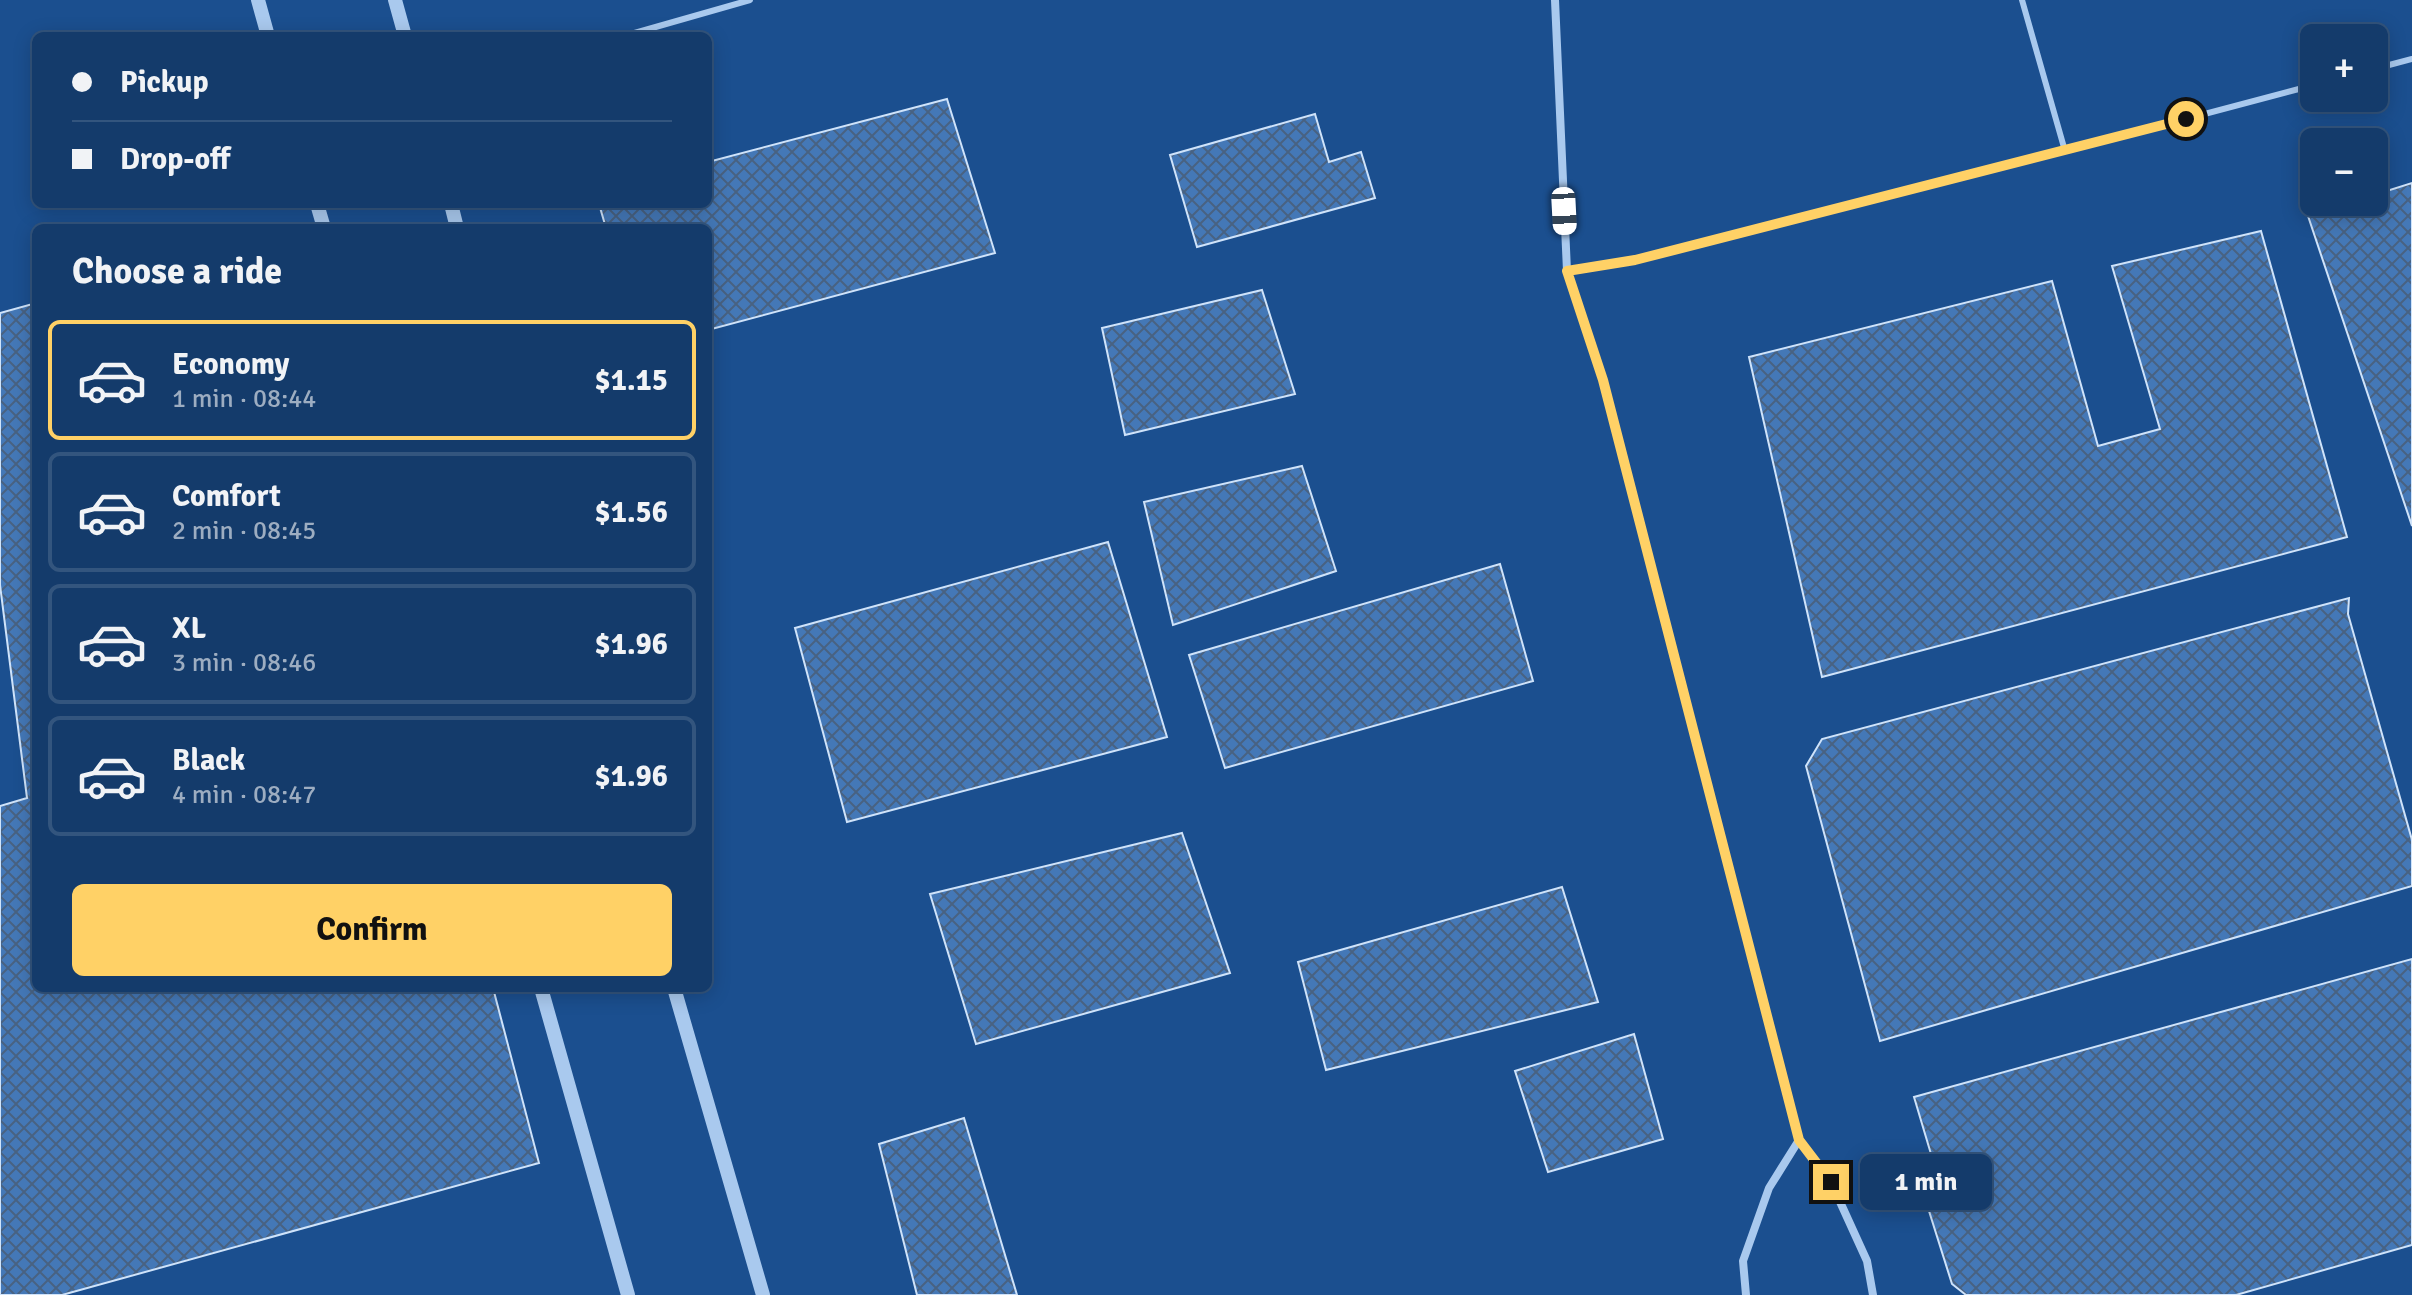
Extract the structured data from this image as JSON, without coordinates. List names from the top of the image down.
{
  "page": {
    "map_buttons": ["+", "−"],
    "banner": ["Pickup", "Drop-off"],
    "heading": "Choose a ride",
    "list": [
      {
        "name": "Economy",
        "note": "1 min · 08:44",
        "value": "$1.15"
      },
      {
        "name": "Comfort",
        "note": "2 min · 08:45",
        "value": "$1.56"
      },
      {
        "name": "XL",
        "note": "3 min · 08:46",
        "value": "$1.96"
      },
      {
        "name": "Black",
        "note": "4 min · 08:47",
        "value": "$1.96"
      }
    ],
    "buttons": "Confirm",
    "bubble": "1 min"
  }
}
